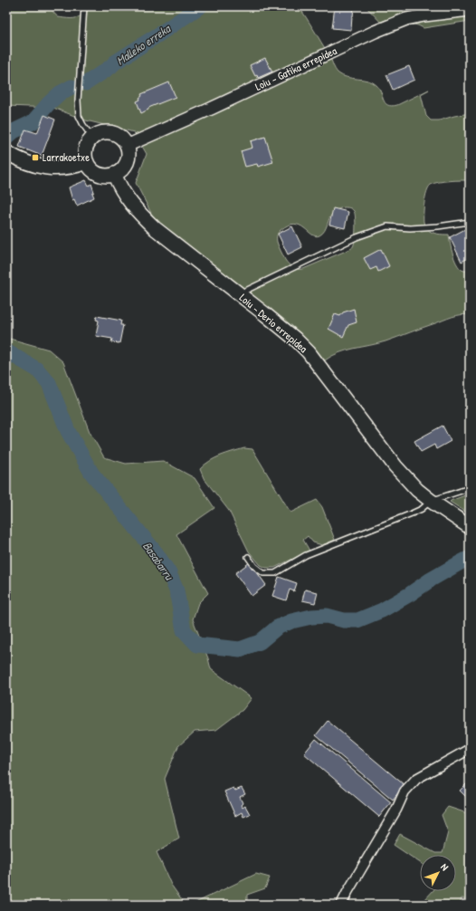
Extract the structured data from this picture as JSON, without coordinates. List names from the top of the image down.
{
  "streets": {
    "main road": ["Loiu - Derio errepidea"],
    "street": ["Loiu - Gatika errepidea"]
  },
  "crossings": [
    ["Loiu - Gatika errepidea", "Loiu - Derio errepidea"]
  ],
  "water": ["Malleko erreka", "Basabarru"],
  "places": {
    "transit": ["Larrakoetxe"]
  },
  "north": "top right"
}
